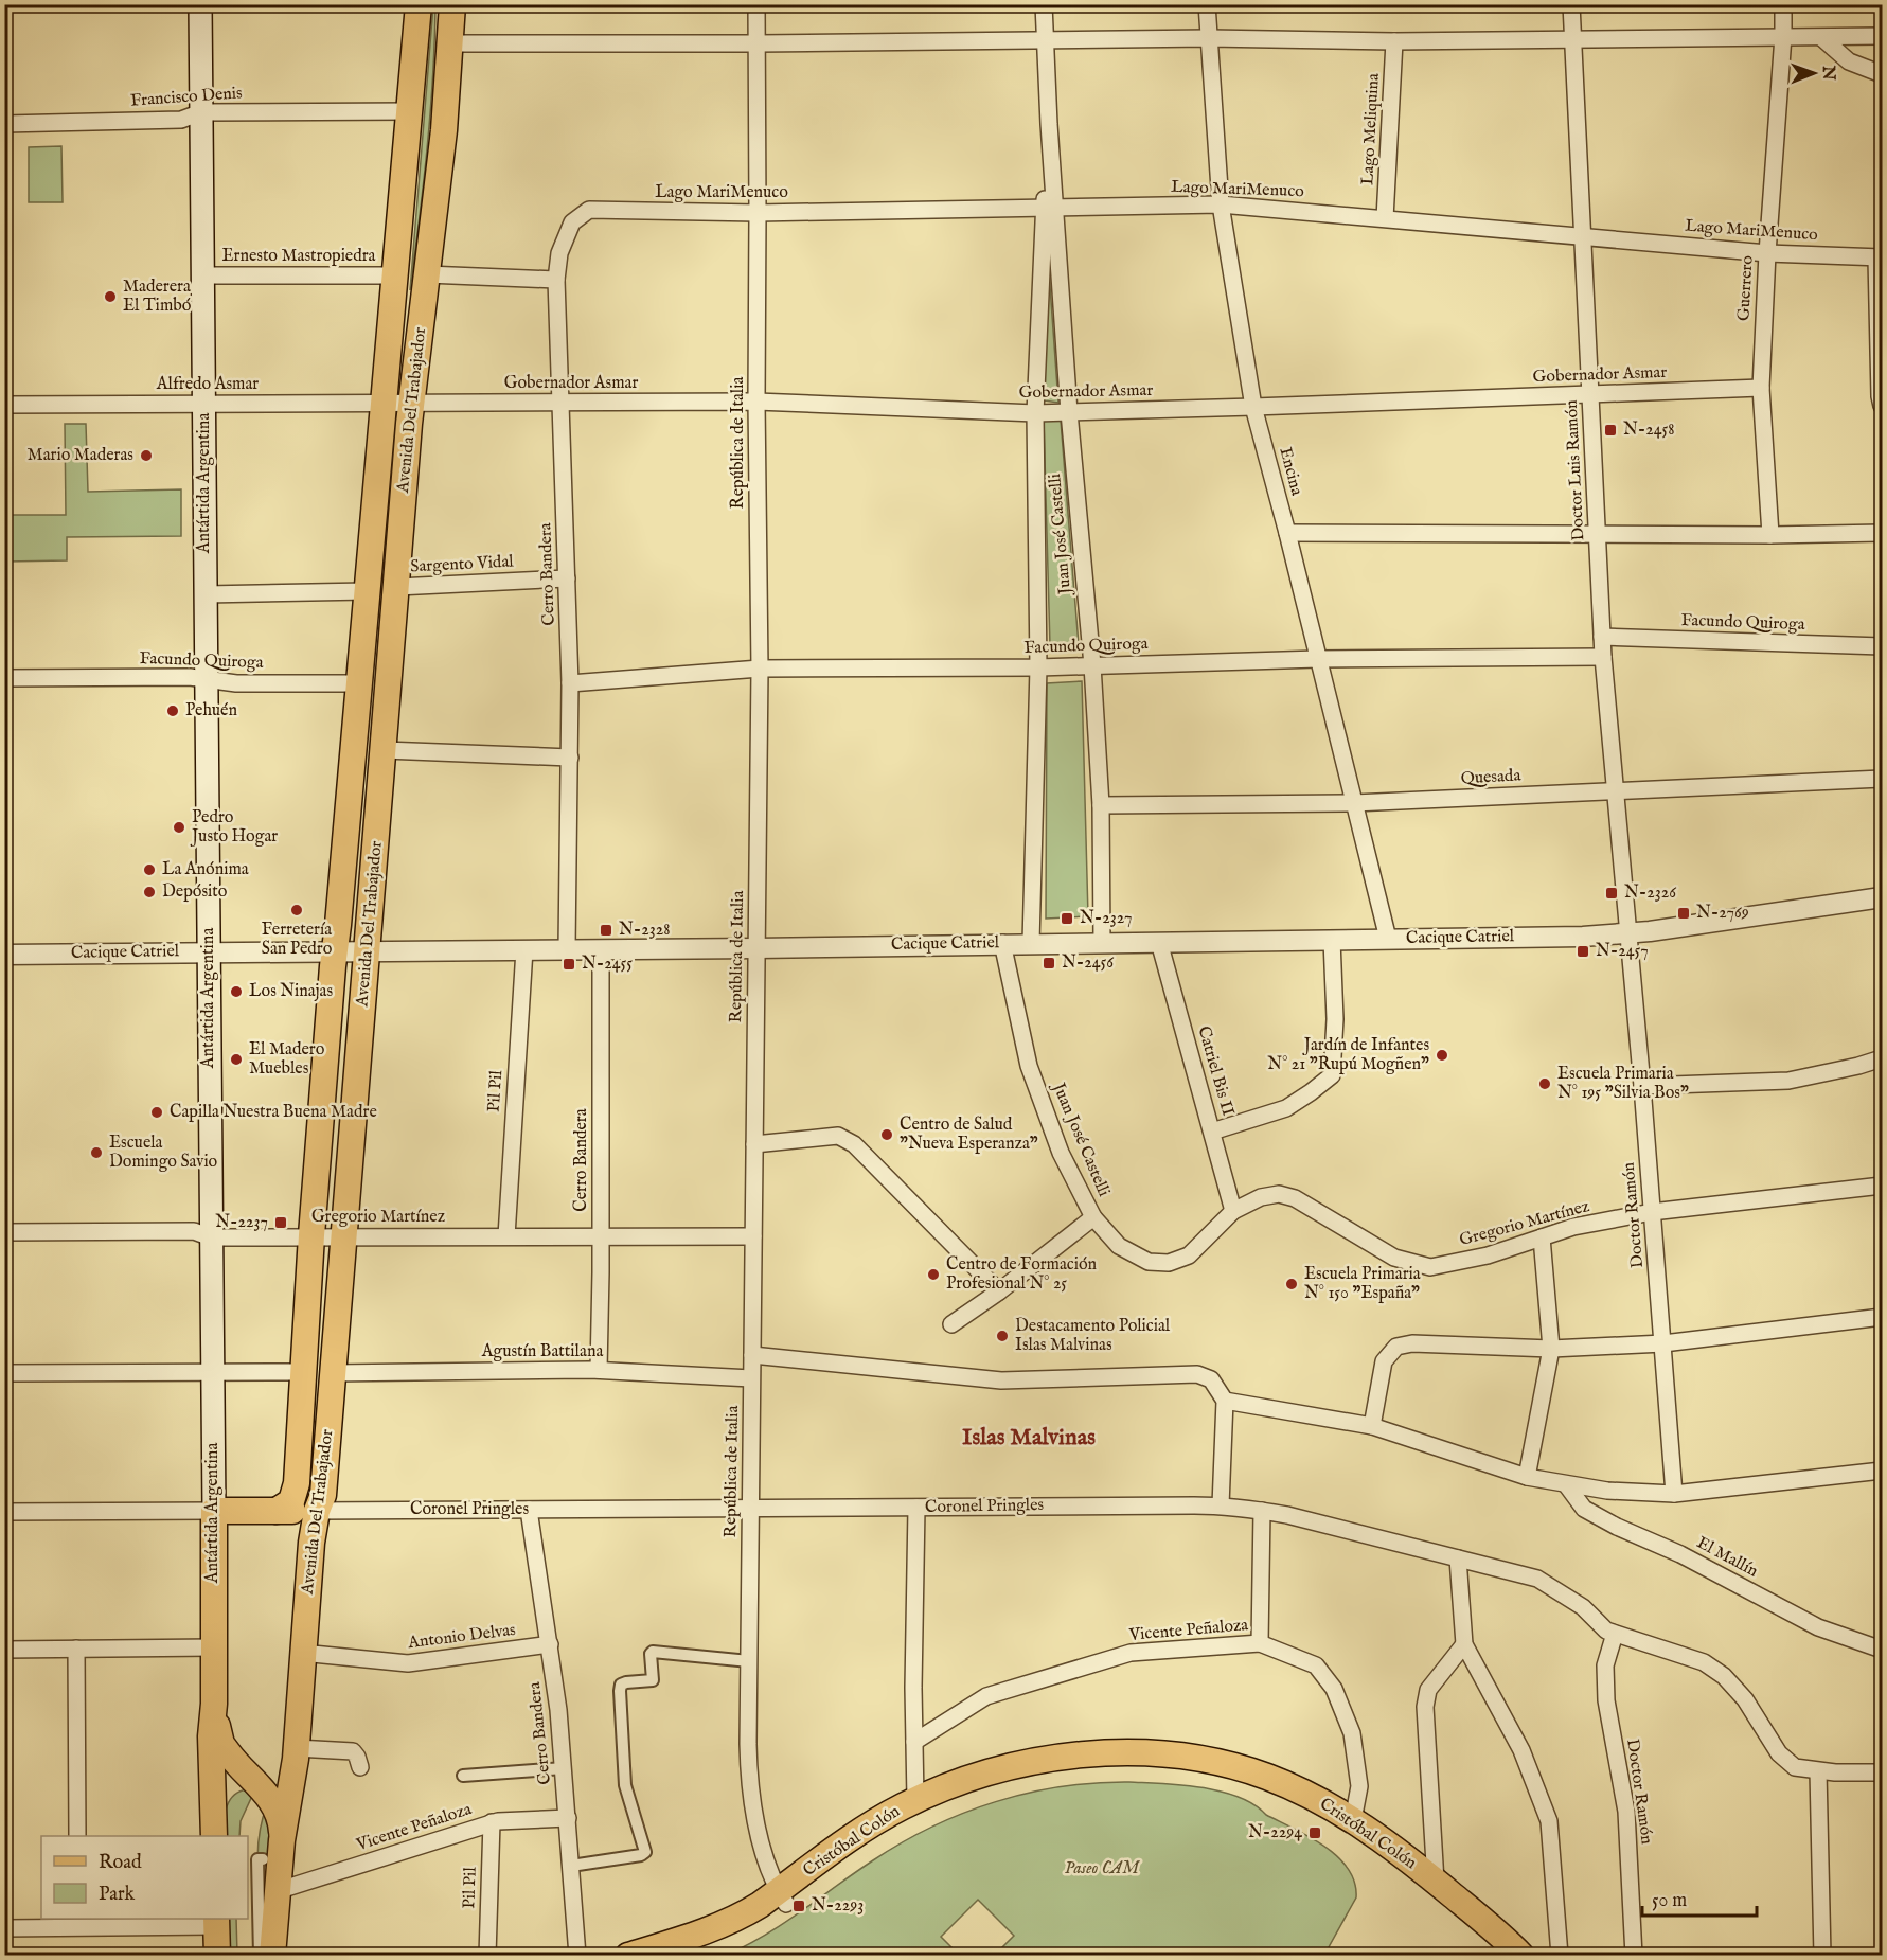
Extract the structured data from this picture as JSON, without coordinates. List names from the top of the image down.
{
  "streets": {
    "main road": [
      "Avenida Del Trabajador",
      "Antártida Argentina",
      "Coronel Pringles",
      "Cristóbal Colón"
    ],
    "street": [
      "Francisco Denis",
      "Lago Meliquina",
      "Lago MariMenuco",
      "Ernesto Mastropiedra",
      "Guerrero",
      "Gobernador Asmar",
      "Alfredo Asmar",
      "República de Italia",
      "Doctor Luis Ramón",
      "Encina",
      "Juan José Castelli",
      "Sargento Vidal",
      "Cerro Bandera",
      "Facundo Quiroga",
      "Quesada",
      "Cacique Catriel",
      "Catriel Bis II",
      "Pil Pil",
      "Doctor Ramón",
      "Gregorio Martínez",
      "Agustín Battilana",
      "El Mallín",
      "Vicente Peñaloza",
      "Antonio Delvas"
    ]
  },
  "crossings": [
    ["Francisco Denis", "Avenida Del Trabajador"],
    ["Francisco Denis", "Antártida Argentina"],
    ["Lago Meliquina", "Lago MariMenuco"],
    ["Lago MariMenuco", "Guerrero"],
    ["Lago MariMenuco", "República de Italia"],
    ["Lago MariMenuco", "Doctor Luis Ramón"],
    ["Lago MariMenuco", "Encina"],
    ["Lago MariMenuco", "Juan José Castelli"],
    ["Lago MariMenuco", "Cerro Bandera"],
    ["Ernesto Mastropiedra", "Avenida Del Trabajador"],
    ["Ernesto Mastropiedra", "Antártida Argentina"],
    ["Guerrero", "Gobernador Asmar"],
    ["Gobernador Asmar", "Alfredo Asmar"],
    ["Gobernador Asmar", "Avenida Del Trabajador"],
    ["Gobernador Asmar", "República de Italia"],
    ["Gobernador Asmar", "Doctor Luis Ramón"],
    ["Gobernador Asmar", "Encina"],
    ["Gobernador Asmar", "Juan José Castelli"],
    ["Gobernador Asmar", "Cerro Bandera"],
    ["Alfredo Asmar", "Avenida Del Trabajador"],
    ["Alfredo Asmar", "Antártida Argentina"],
    ["Avenida Del Trabajador", "Sargento Vidal"],
    ["Avenida Del Trabajador", "Facundo Quiroga"],
    ["Avenida Del Trabajador", "Cacique Catriel"],
    ["Avenida Del Trabajador", "Gregorio Martínez"],
    ["Avenida Del Trabajador", "Agustín Battilana"],
    ["Avenida Del Trabajador", "Coronel Pringles"],
    ["Avenida Del Trabajador", "Antonio Delvas"],
    ["República de Italia", "Facundo Quiroga"],
    ["República de Italia", "Cacique Catriel"],
    ["República de Italia", "Gregorio Martínez"],
    ["República de Italia", "Agustín Battilana"],
    ["República de Italia", "Coronel Pringles"],
    ["República de Italia", "Cristóbal Colón"],
    ["Doctor Luis Ramón", "Facundo Quiroga"],
    ["Doctor Luis Ramón", "Quesada"],
    ["Doctor Luis Ramón", "Cacique Catriel"],
    ["Doctor Luis Ramón", "Doctor Ramón"],
    ["Encina", "Facundo Quiroga"],
    ["Encina", "Quesada"],
    ["Encina", "Cacique Catriel"],
    ["Antártida Argentina", "Facundo Quiroga"],
    ["Antártida Argentina", "Cacique Catriel"],
    ["Antártida Argentina", "Gregorio Martínez"],
    ["Antártida Argentina", "Coronel Pringles"],
    ["Juan José Castelli", "Facundo Quiroga"],
    ["Juan José Castelli", "Quesada"],
    ["Juan José Castelli", "Cacique Catriel"],
    ["Juan José Castelli", "Catriel Bis II"],
    ["Juan José Castelli", "Gregorio Martínez"],
    ["Sargento Vidal", "Cerro Bandera"],
    ["Cerro Bandera", "Facundo Quiroga"],
    ["Cerro Bandera", "Cacique Catriel"],
    ["Cerro Bandera", "Gregorio Martínez"],
    ["Cerro Bandera", "Agustín Battilana"],
    ["Cerro Bandera", "Coronel Pringles"],
    ["Cerro Bandera", "Vicente Peñaloza"],
    ["Cerro Bandera", "Antonio Delvas"],
    ["Cacique Catriel", "Catriel Bis II"],
    ["Cacique Catriel", "Pil Pil"],
    ["Cacique Catriel", "Doctor Ramón"],
    ["Catriel Bis II", "Gregorio Martínez"],
    ["Pil Pil", "Gregorio Martínez"],
    ["Pil Pil", "Vicente Peñaloza"],
    ["Doctor Ramón", "Gregorio Martínez"],
    ["Doctor Ramón", "Coronel Pringles"],
    ["Vicente Peñaloza", "Cristóbal Colón"]
  ],
  "districts": ["Islas Malvinas"],
  "parks": ["Paseo CAM"],
  "places": {
    "other": [
      "Maderera El Timbó",
      "Mario Maderas",
      "Pehuén",
      "Pedro Justo Hogar",
      "La Anónima",
      "Depósito",
      "Ferretería San Pedro",
      "Los Ninajas",
      "Jardín de Infantes N° 21 \"Rupú Mogñen\"",
      "El Madero Muebles",
      "Escuela Primaria N° 195 \"Silvia Bos\"",
      "Capilla Nuestra Buena Madre",
      "Centro de Salud \"Nueva Esperanza\"",
      "Escuela Domingo Savio",
      "Centro de Formación Profesional N° 25",
      "Escuela Primaria N° 150 \"España\"",
      "Destacamento Policial Islas Malvinas"
    ],
    "transit": [
      "N-2458",
      "N-2326",
      "N-2769",
      "N-2327",
      "N-2328",
      "N-2457",
      "N-2456",
      "N-2455",
      "N-2237",
      "N-2294",
      "N-2293"
    ]
  },
  "legend": ["Road", "Park"],
  "scale_bar": "50 m",
  "north": "right"
}
